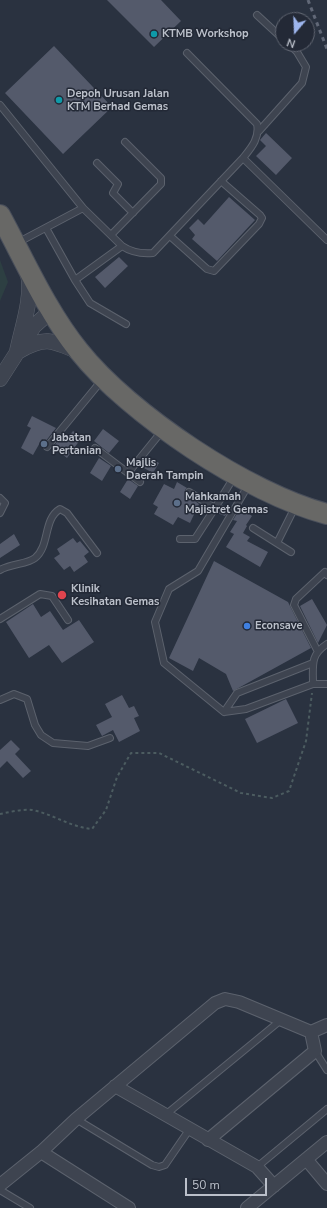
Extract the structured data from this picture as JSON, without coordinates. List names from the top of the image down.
{
  "places": [
    "KTMB Workshop",
    "Depoh Urusan Jalan KTM Berhad Gemas",
    "Jabatan Pertanian",
    "Majlis Daerah Tampin",
    "Mahkamah Majistret Gemas",
    "Klinik Kesihatan Gemas",
    "Econsave"
  ],
  "scale_bar": "50 m",
  "north": "bottom"
}
